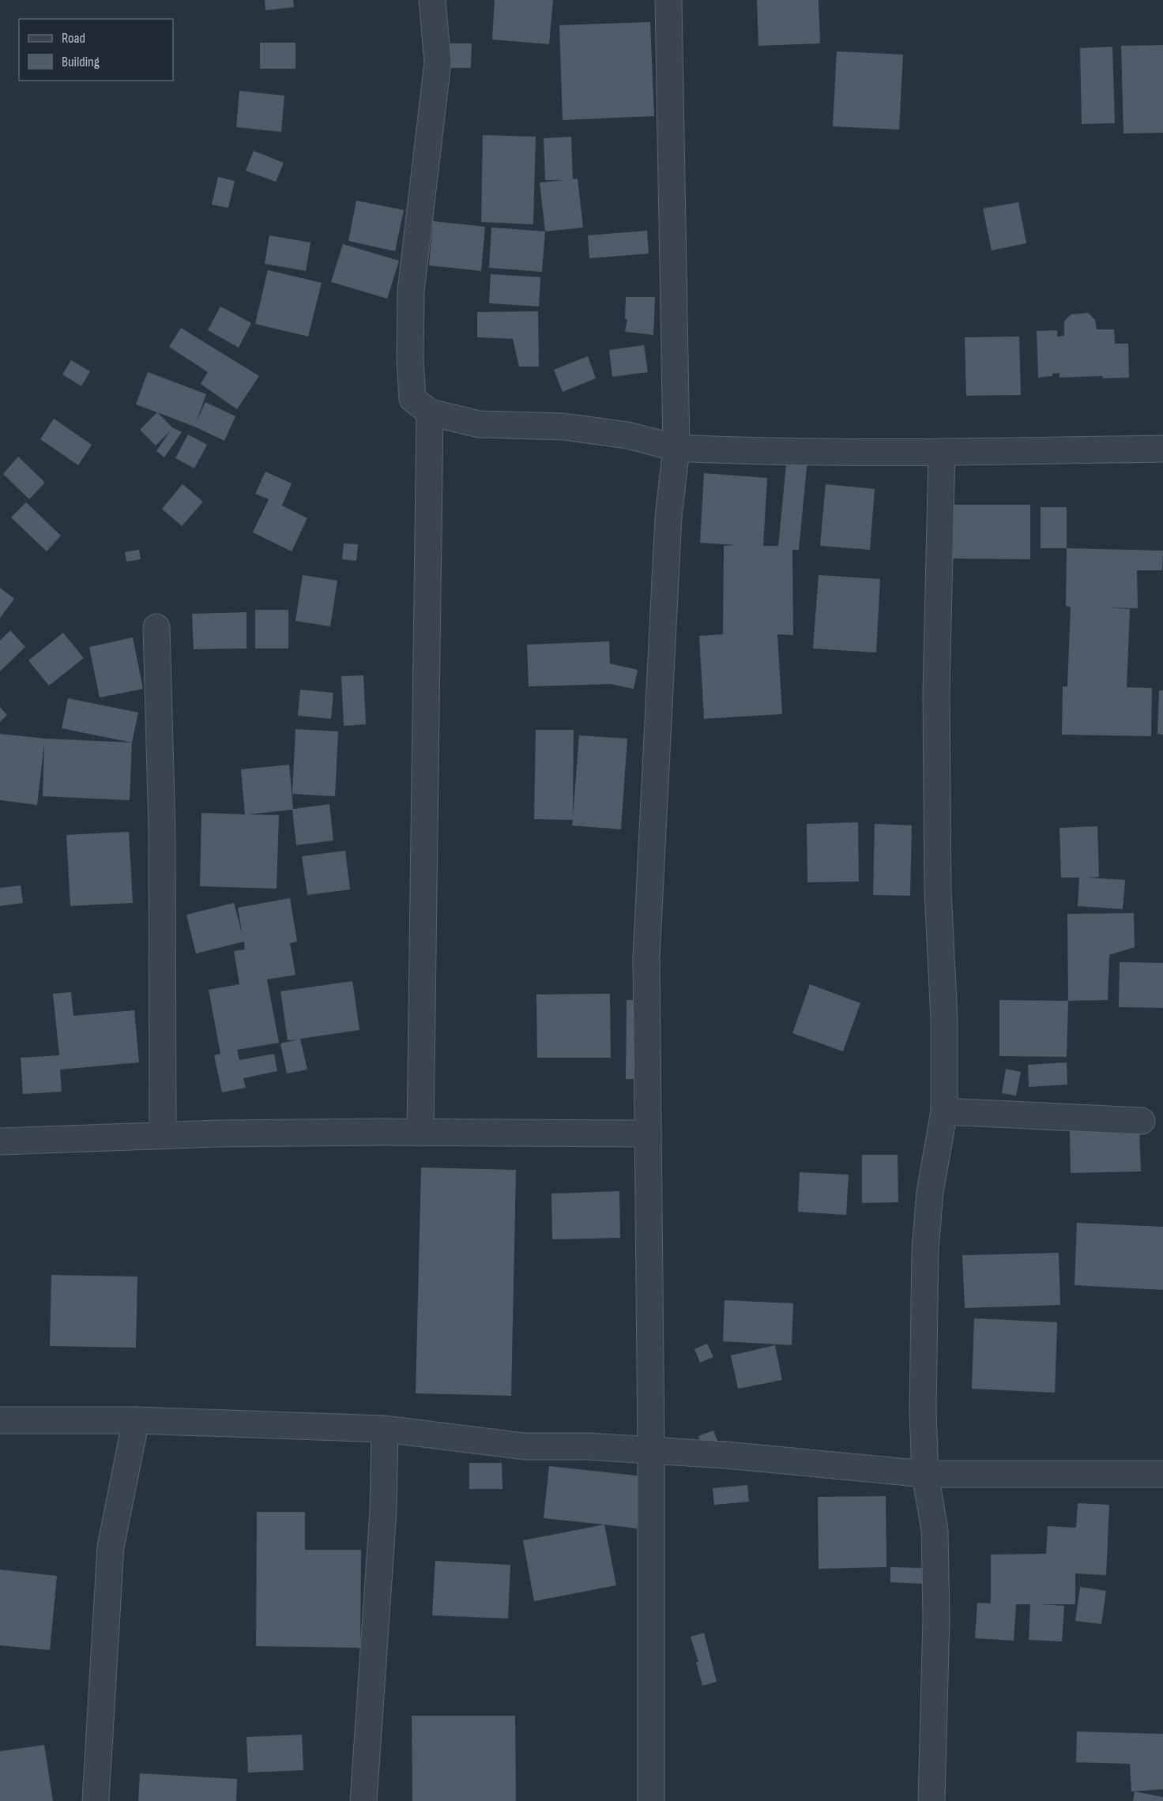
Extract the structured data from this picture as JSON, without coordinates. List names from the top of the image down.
{
  "legend": ["Road", "Building"]
}
